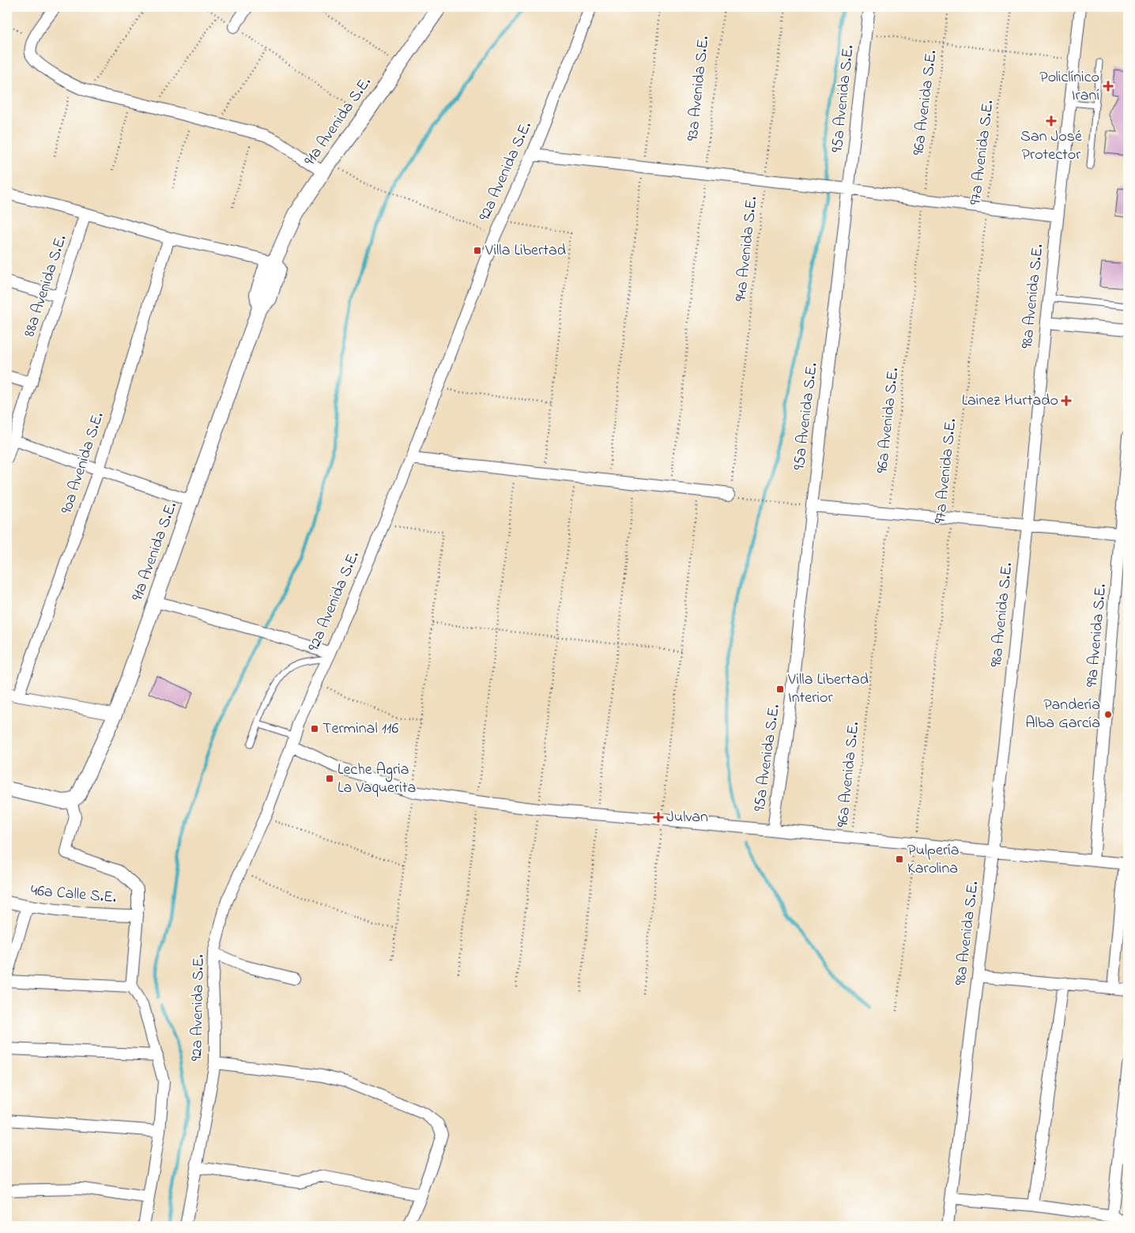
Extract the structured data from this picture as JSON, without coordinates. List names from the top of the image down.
{
  "streets": {
    "street": [
      "95a Avenida S.E.",
      "91a Avenida S.E.",
      "92a Avenida S.E.",
      "88a Avenida S.E.",
      "98a Avenida S.E.",
      "90a Avenida S.E.",
      "99a Avenida S.E.",
      "46a Calle S.E."
    ],
    "path": [
      "93a Avenida S.E.",
      "96a Avenida S.E.",
      "97a Avenida S.E.",
      "94a Avenida S.E."
    ]
  },
  "places": {
    "health": [
      "Policlínico Iraní",
      "San José Protector",
      "Lainez Hurtado",
      "Julvan"
    ],
    "transit": [
      "Villa Libertad",
      "Villa Libertad Interior",
      "Terminal 116",
      "Leche Agria La Vaquerita",
      "Pulpería Karolina"
    ],
    "other": ["Pandería Alba García"]
  }
}
